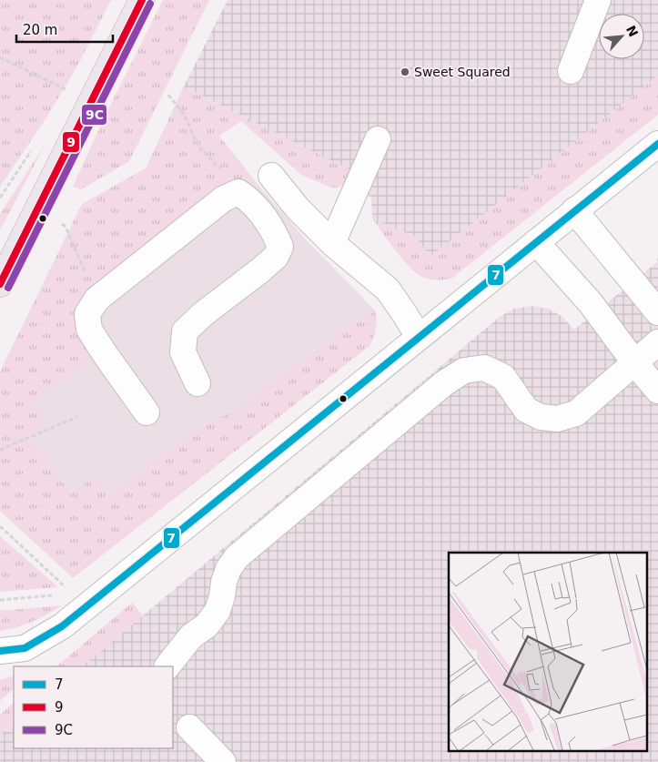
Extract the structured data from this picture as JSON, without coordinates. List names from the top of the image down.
{
  "places": ["Sweet Squared"],
  "lines": ["transit line 9", "transit line 9C", "transit line 7"],
  "legend": ["7", "9", "9C"],
  "scale_bar": "20 m",
  "north": "top right"
}
